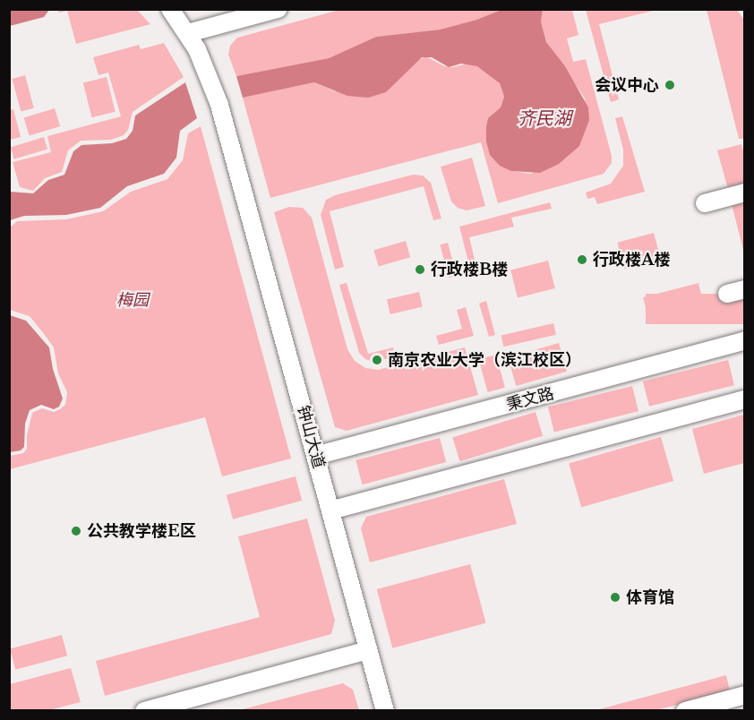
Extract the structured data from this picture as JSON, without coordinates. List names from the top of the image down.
{
  "streets": {
    "lane": ["秉文路", "钟山大道"]
  },
  "crossings": [
    ["秉文路", "钟山大道"]
  ],
  "water": ["齐民湖"],
  "parks": ["梅园"],
  "places": [
    "会议中心",
    "行政楼A楼",
    "行政楼B楼",
    "南京农业大学（滨江校区）",
    "公共教学楼E区",
    "体育馆"
  ]
}
